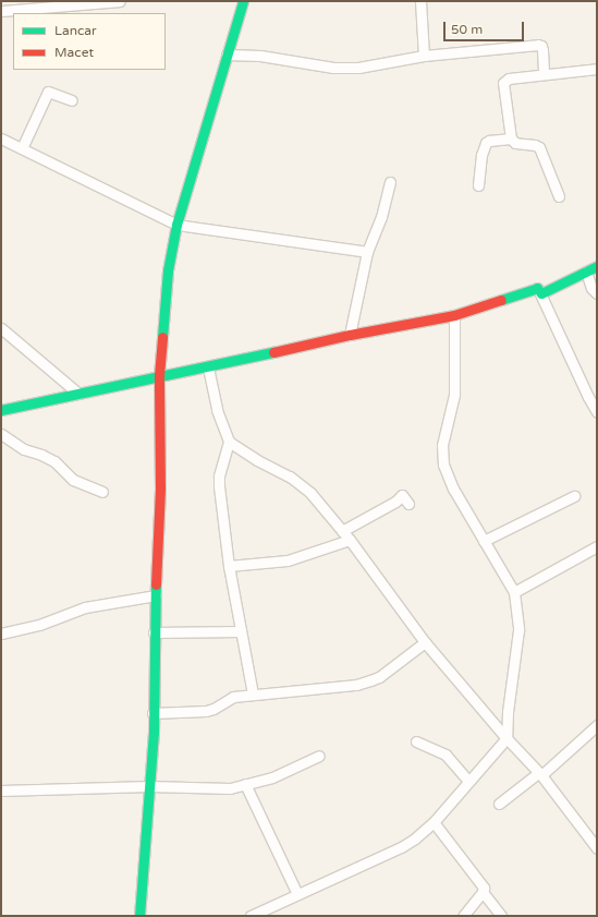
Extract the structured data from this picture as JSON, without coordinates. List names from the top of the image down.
{
  "legend": ["Lancar", "Macet"],
  "scale_bar": "50 m"
}
